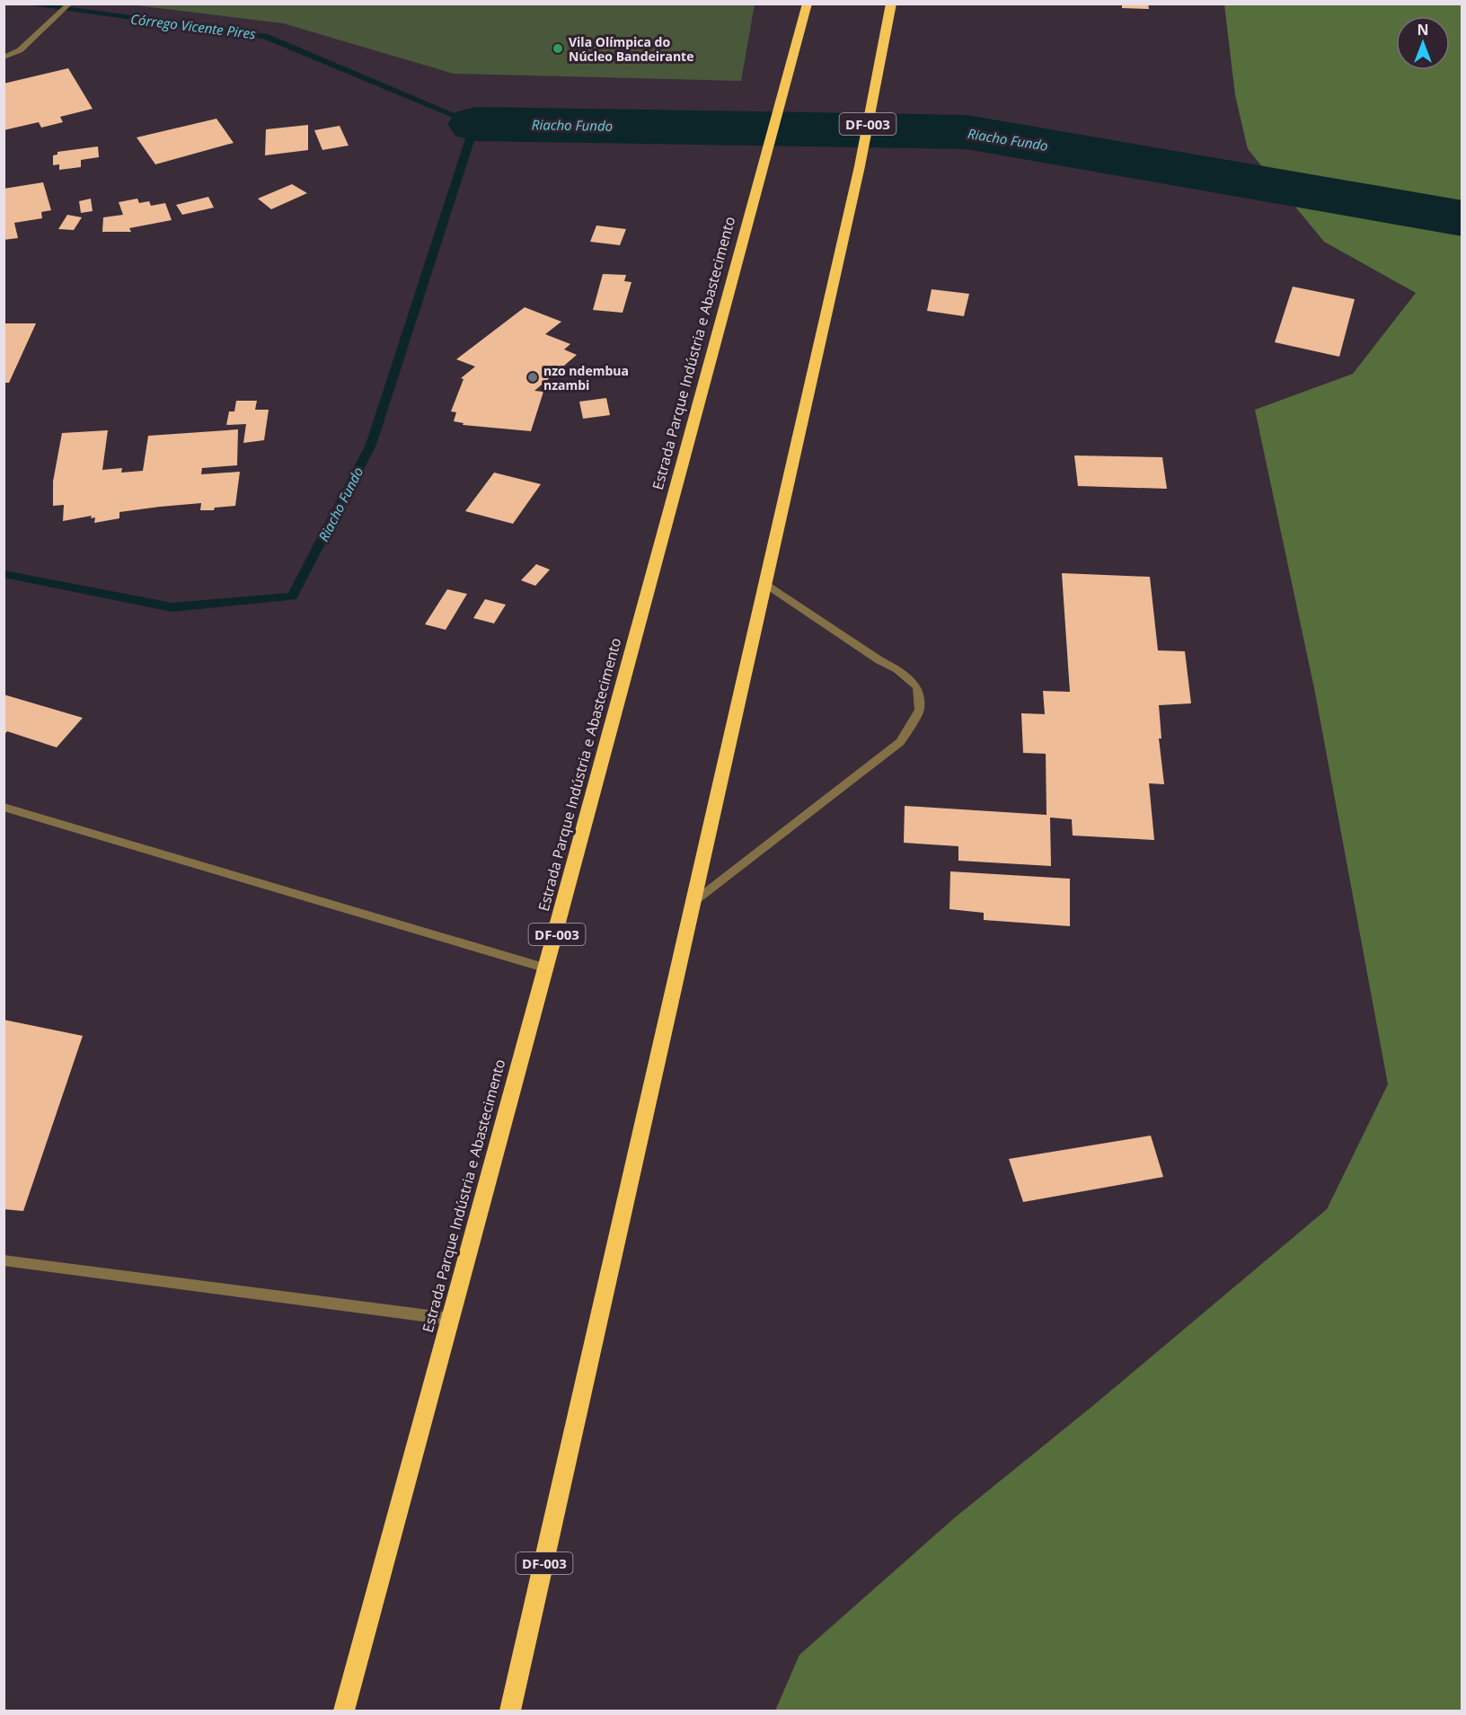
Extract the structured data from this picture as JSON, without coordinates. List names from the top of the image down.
{
  "streets": {
    "highway": ["DF-003", "Estrada Parque Indústria e Abastecimento"]
  },
  "water": ["Córrego Vicente Pires", "Riacho Fundo"],
  "places": ["Vila Olímpica do Núcleo Bandeirante", "nzo ndembua nzambi"],
  "north": "top"
}
